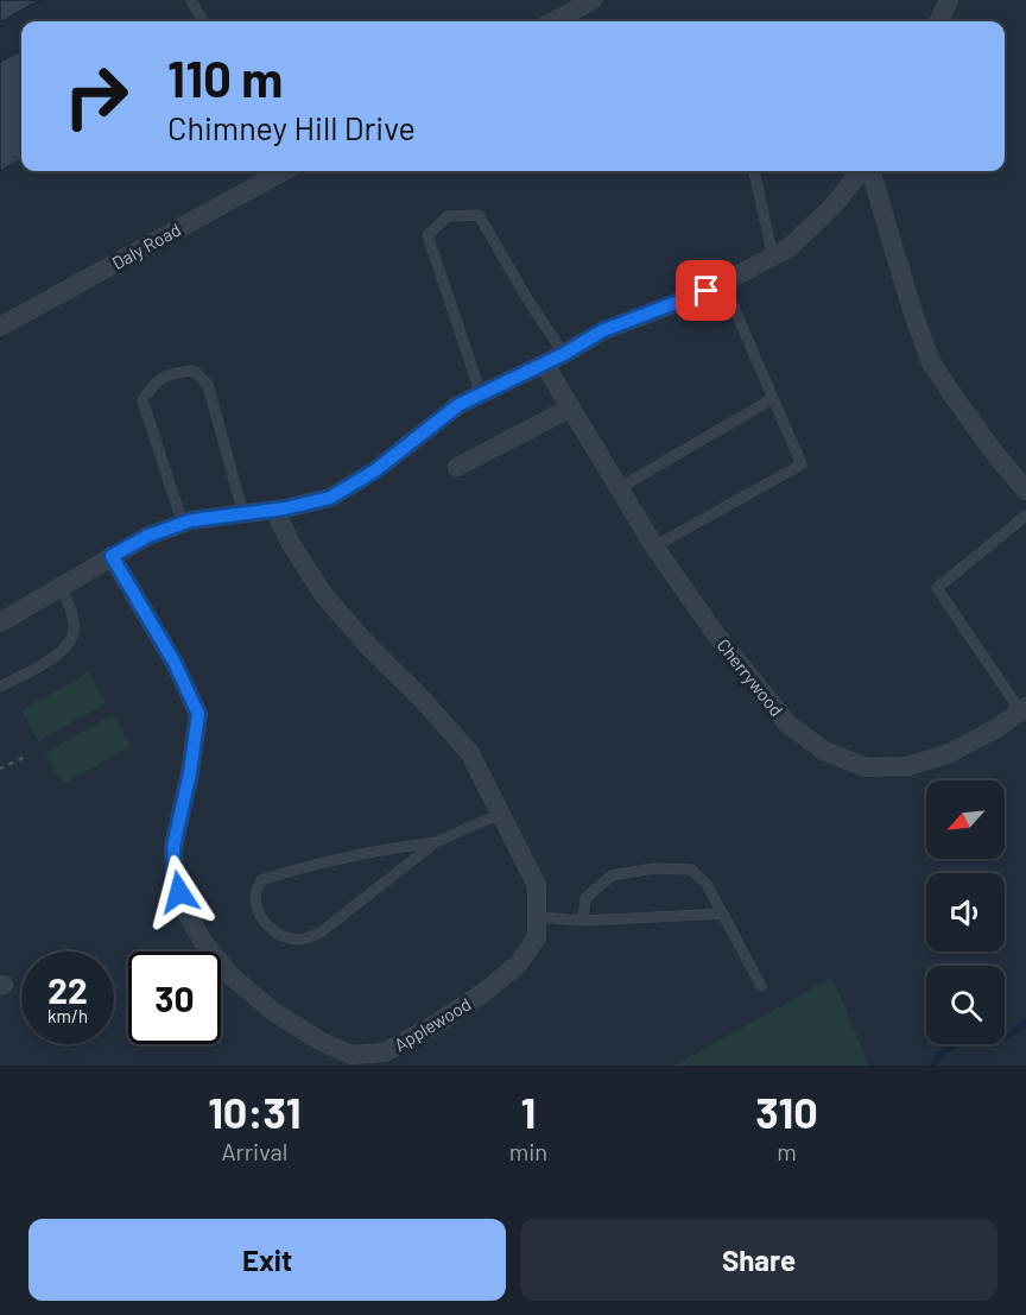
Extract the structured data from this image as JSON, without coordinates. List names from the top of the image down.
{
  "streets": {
    "street": ["Daly Road", "Cherrywood", "Applewood"]
  },
  "north": "bottom left",
  "page": {
    "turn": ["110 m", "Chimney Hill Drive"],
    "speed": "22 km/h",
    "limit": "30",
    "eta": [
      "10:31",
      "Arrival",
      "1",
      "min",
      "310",
      "m"
    ],
    "buttons": ["Exit", "Share"]
  }
}
